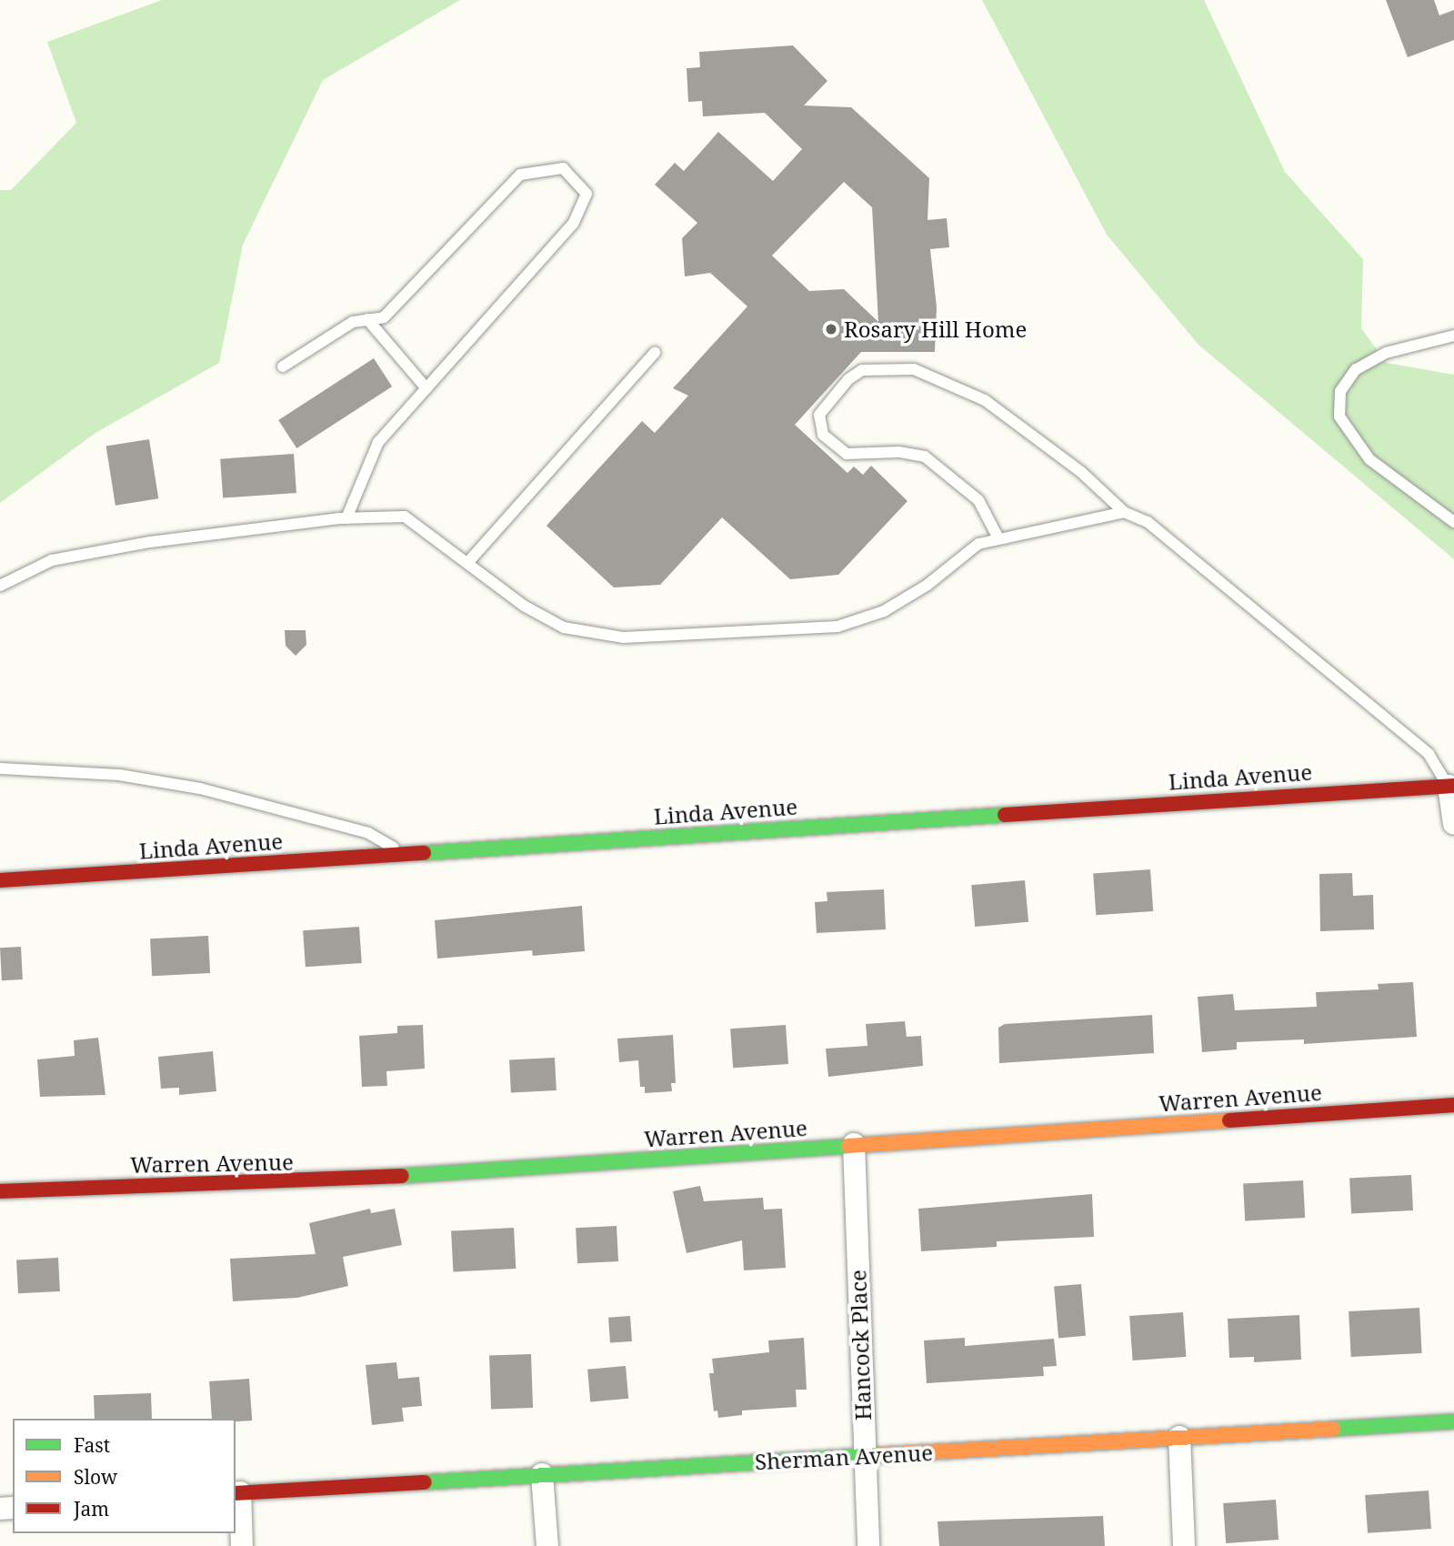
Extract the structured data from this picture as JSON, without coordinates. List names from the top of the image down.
{
  "streets": {
    "street": [
      "Linda Avenue",
      "Warren Avenue",
      "Hancock Place",
      "Sherman Avenue"
    ]
  },
  "crossings": [
    ["Warren Avenue", "Hancock Place"],
    ["Hancock Place", "Sherman Avenue"]
  ],
  "places": ["Rosary Hill Home"],
  "legend": ["Fast", "Slow", "Jam"]
}
